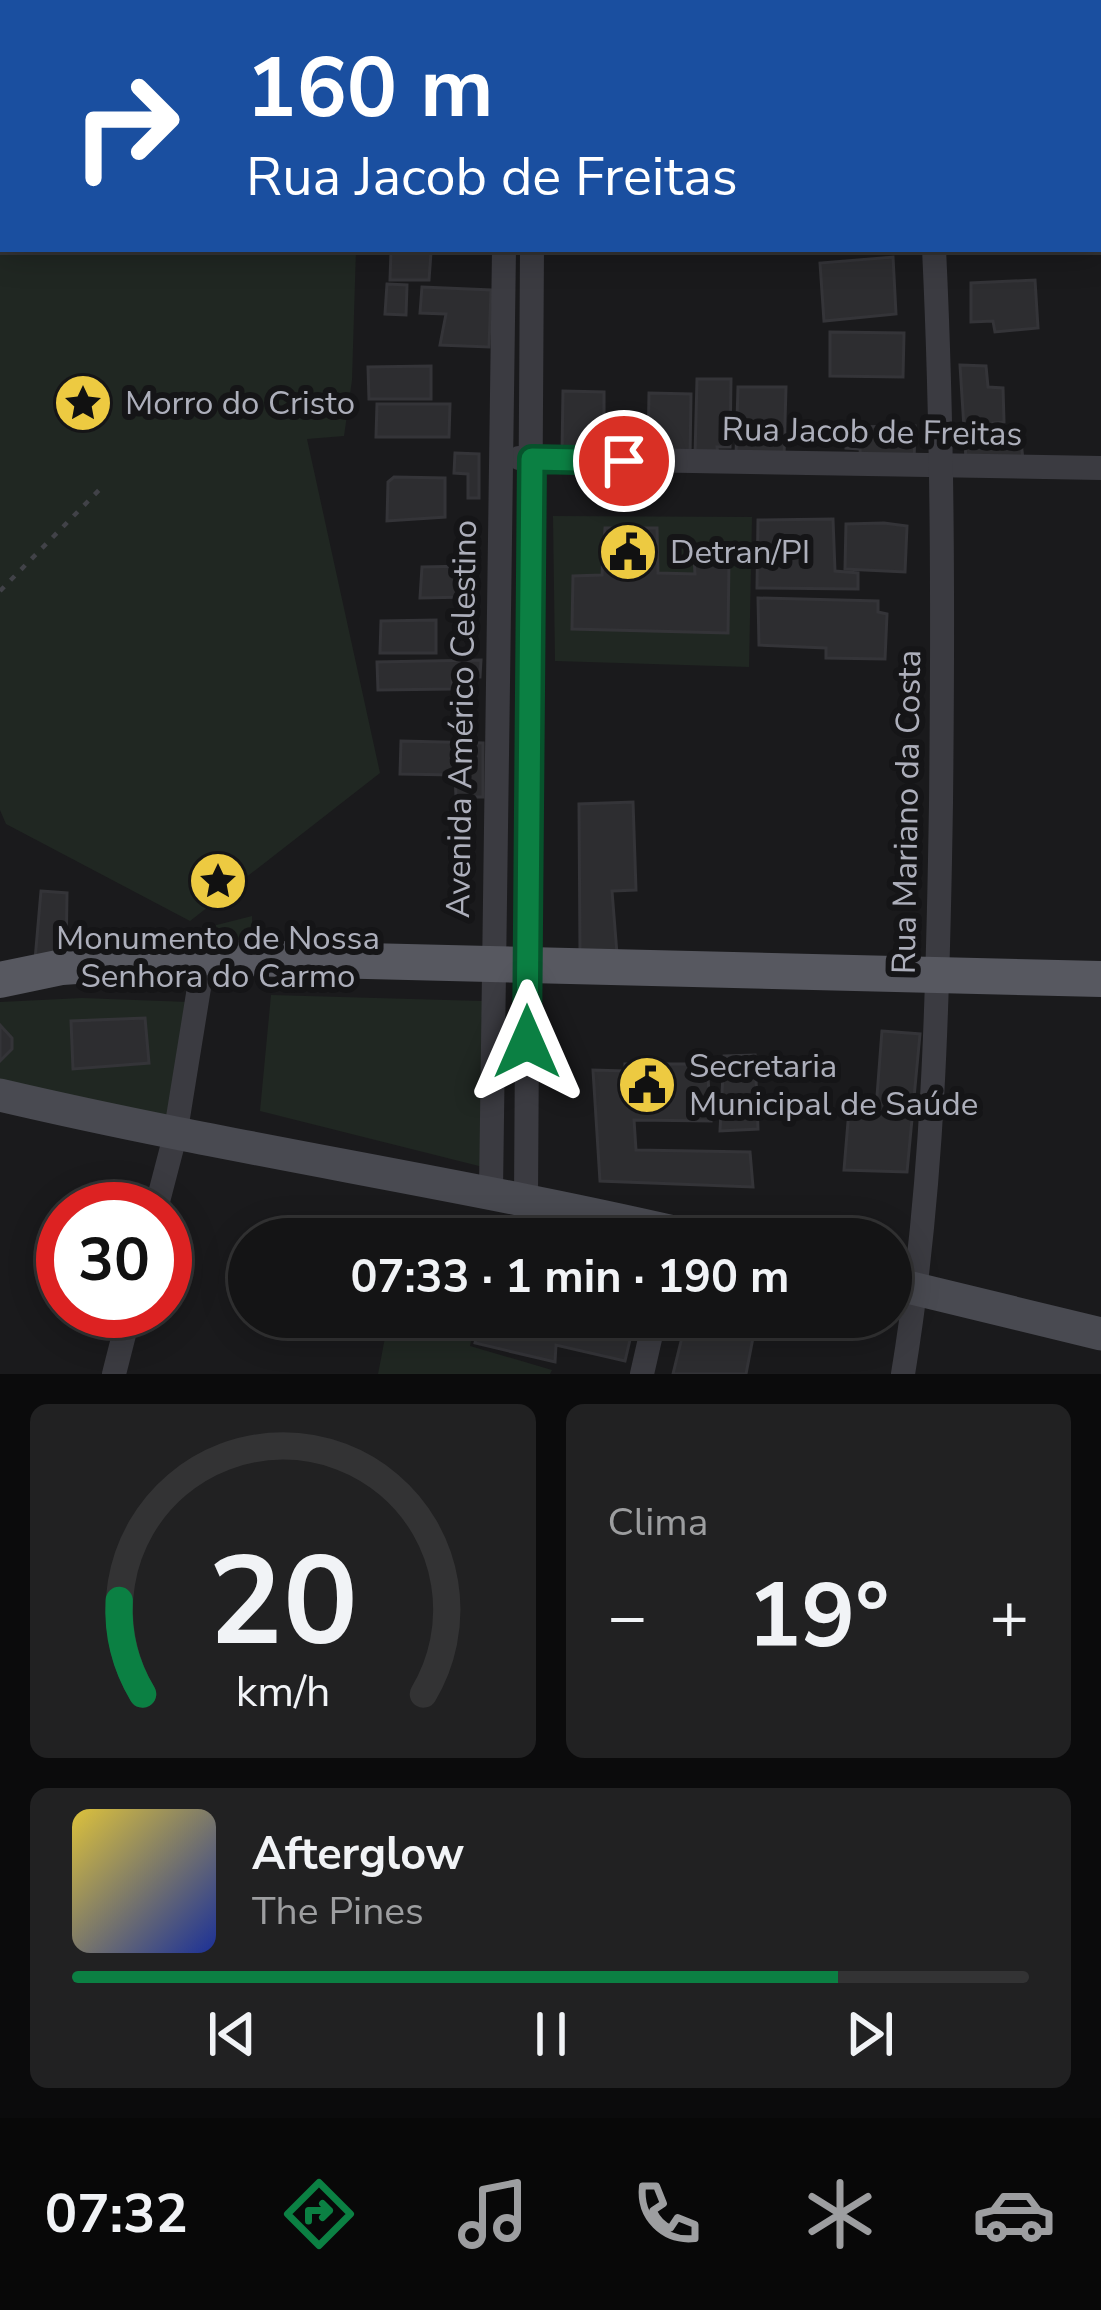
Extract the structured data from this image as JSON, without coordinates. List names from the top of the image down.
{
  "streets": {
    "street": ["Rua Jacob de Freitas", "Avenida Américo Celestino", "Rua Mariano da Costa"]
  },
  "crossings": [
    ["Rua Jacob de Freitas", "Avenida Américo Celestino"],
    ["Rua Jacob de Freitas", "Rua Mariano da Costa"]
  ],
  "places": {
    "place": ["Morro do Cristo", "Monumento de Nossa Senhora do Carmo"],
    "public building": ["Detran/PI", "Secretaria Municipal de Saúde"]
  },
  "page": {
    "turn": ["160 m", "Rua Jacob de Freitas"],
    "limit": "30",
    "trip": "07:33 · 1 min · 190 m",
    "tile": "Clima",
    "heat": ["−", "19°", "+"],
    "song": ["Afterglow", "The Pines"],
    "tabs": "07:32",
    "gauge": ["20", "km/h"]
  }
}
